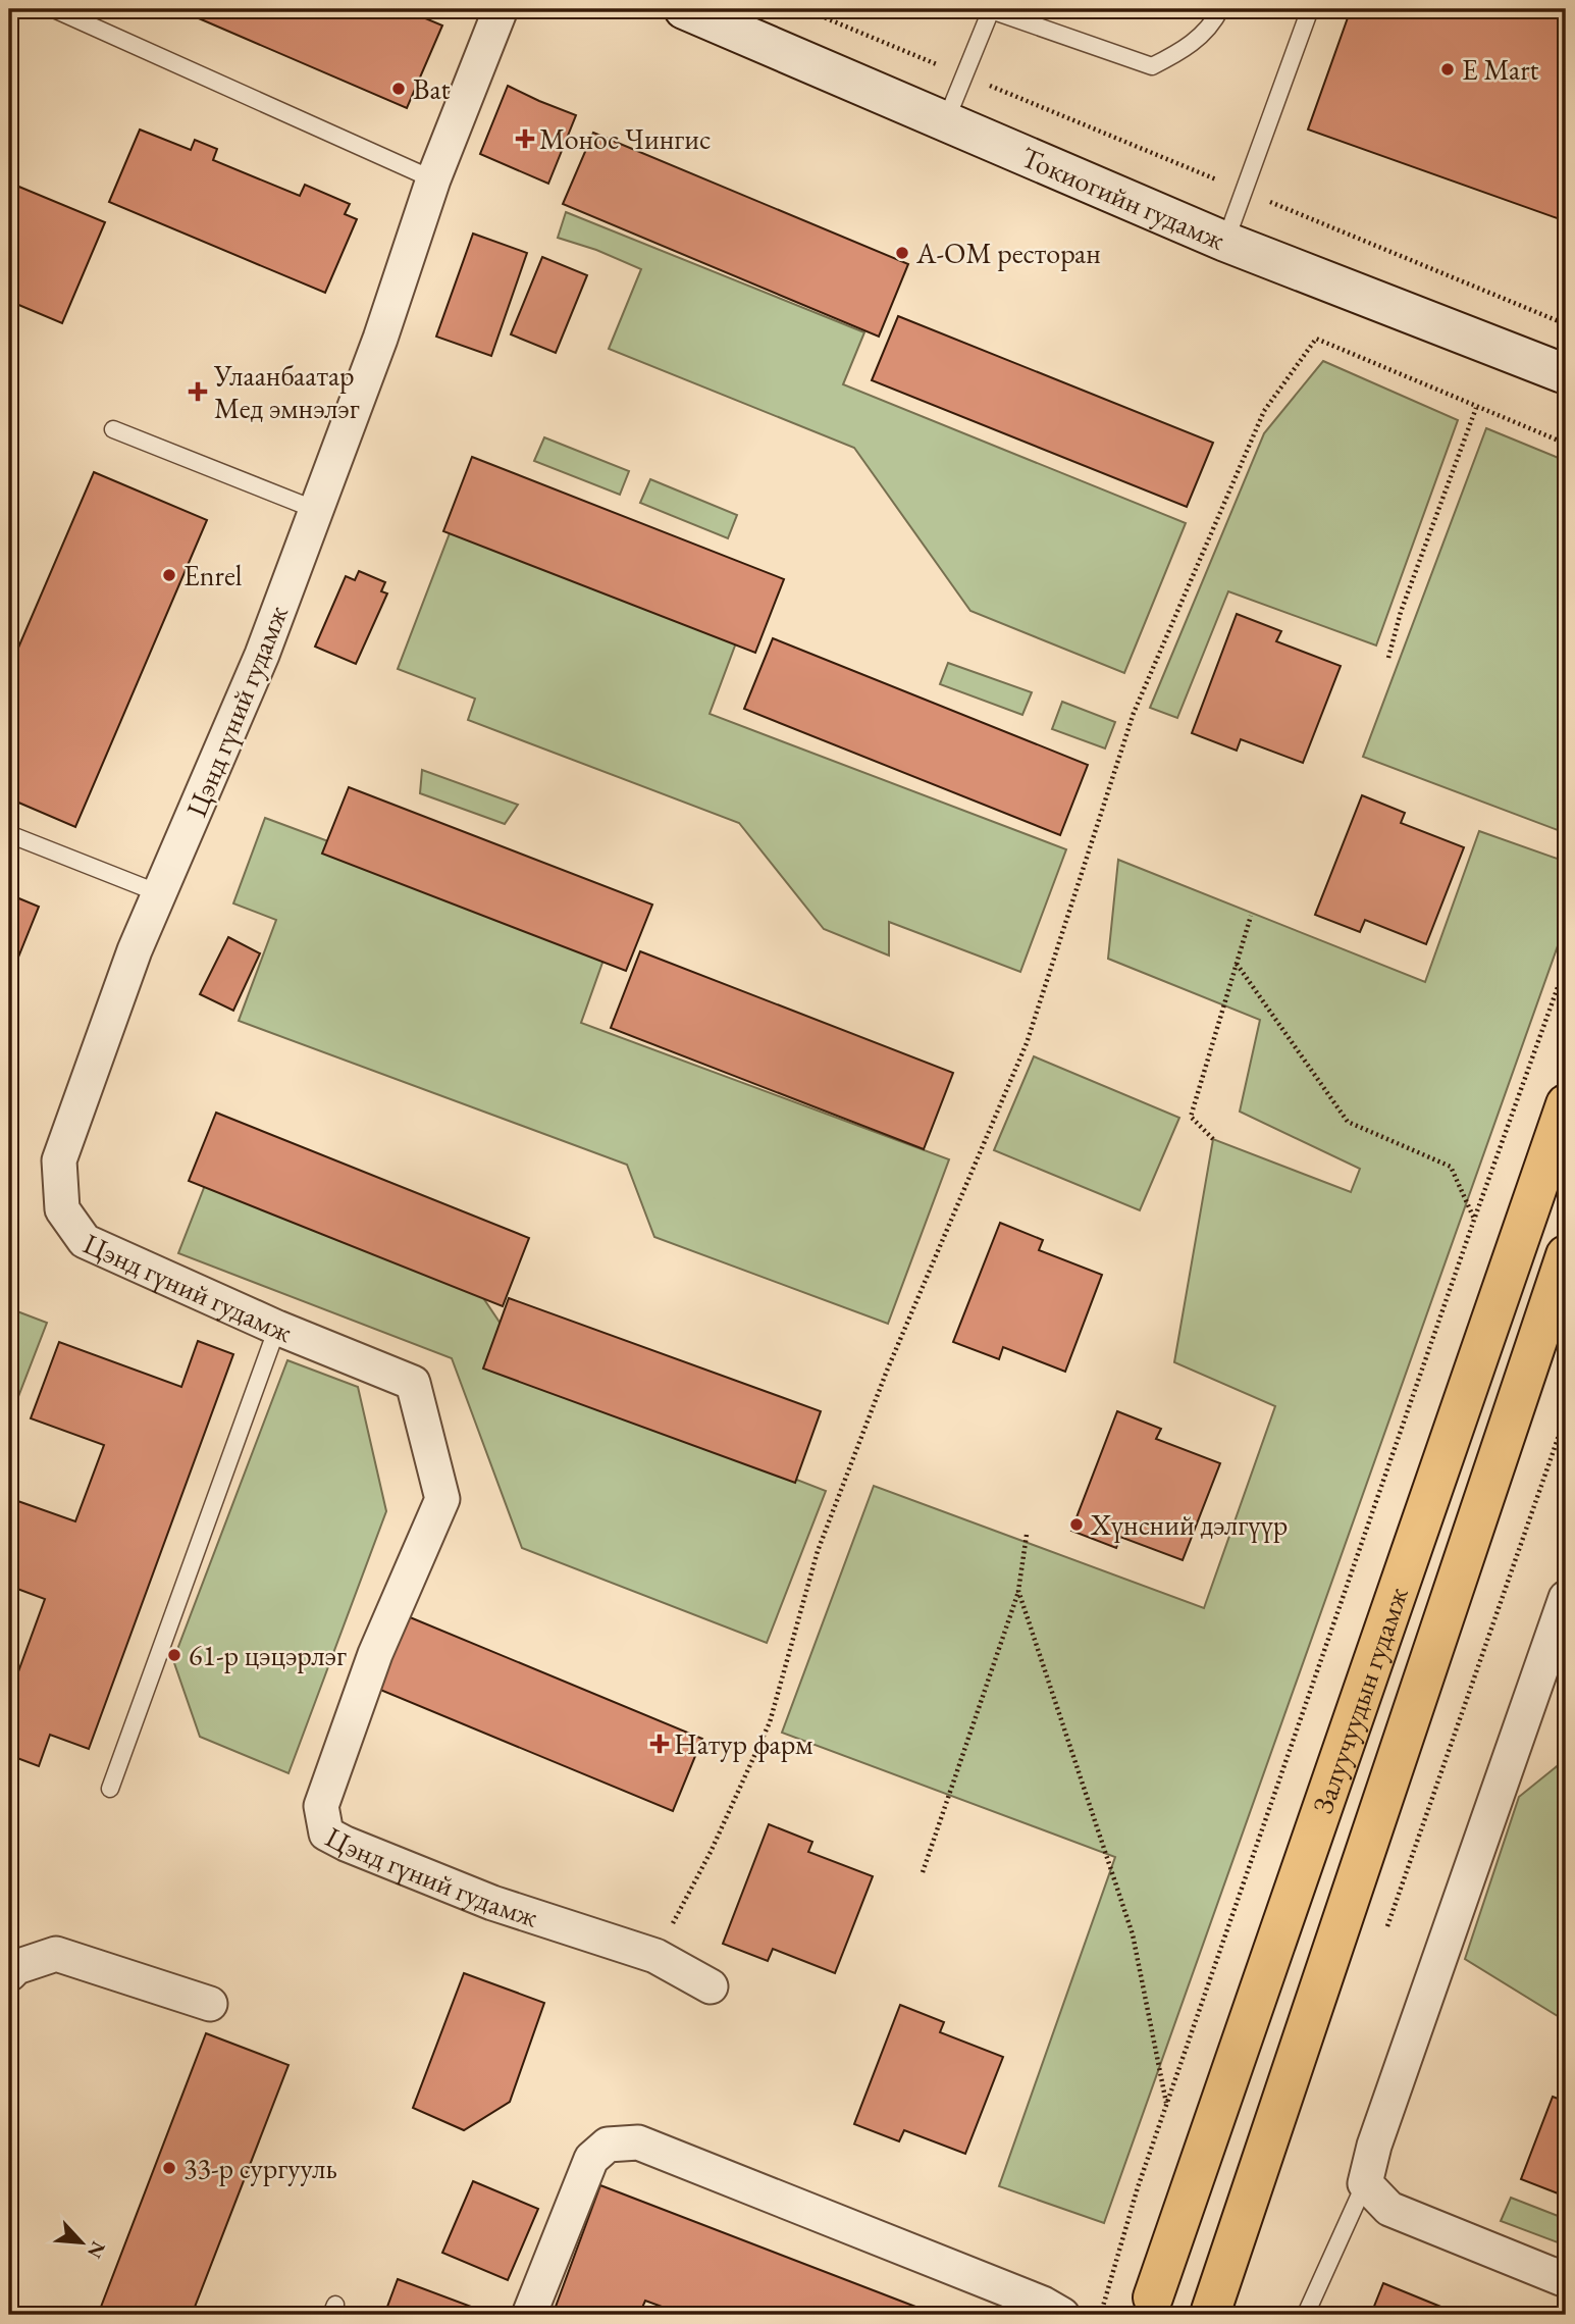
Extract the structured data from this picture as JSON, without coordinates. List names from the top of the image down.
{
  "streets": {
    "main road": ["Токиогийн гудамж", "Залуучуудын гудамж"],
    "street": ["Цэнд гүний гудамж"]
  },
  "places": {
    "other": [
      "E Mart",
      "Bat",
      "A-OM ресторан",
      "Enrel",
      "Хүнсний дэлгүүр",
      "61-р цэцэрлэг",
      "33-р сургууль"
    ],
    "health": ["Монос Чингис", "Улаанбаатар Мед эмнэлэг", "Натур фарм"]
  },
  "north": "bottom right"
}
